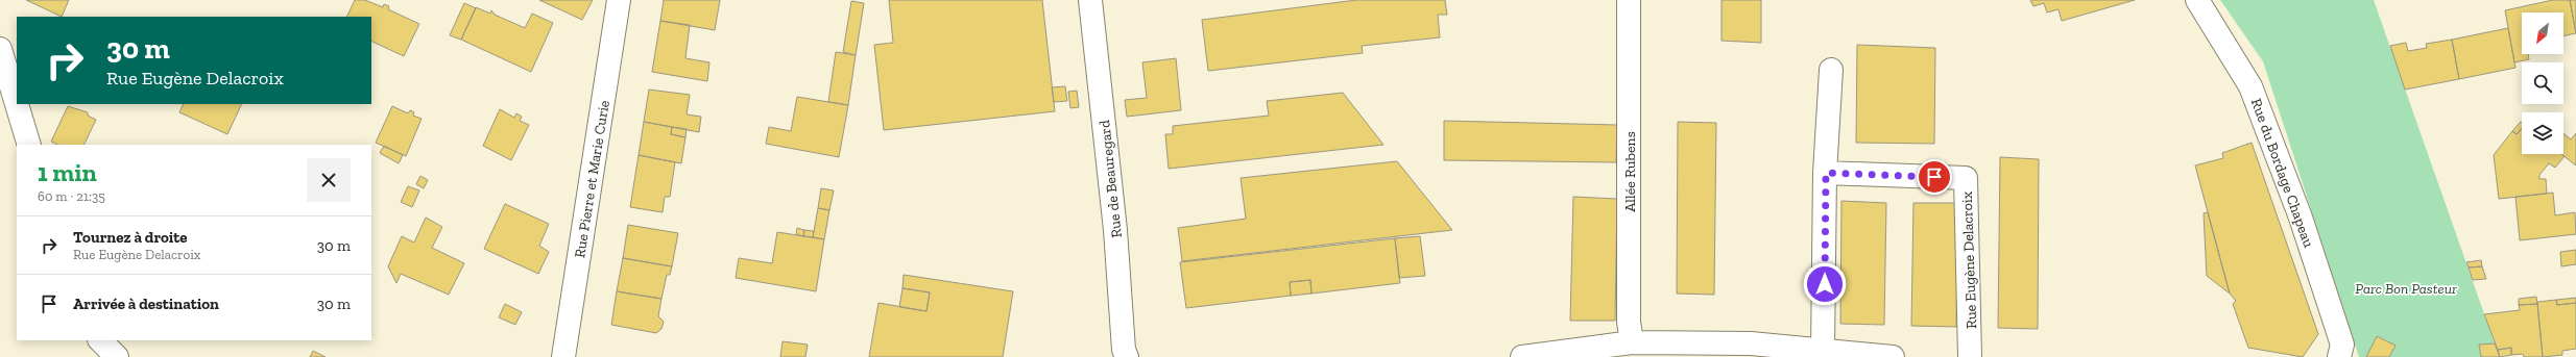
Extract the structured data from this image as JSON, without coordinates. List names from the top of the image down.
{
  "streets": {
    "street": [
      "Allée Rubens",
      "Rue du Bordage Chapeau",
      "Rue Pierre et Marie Curie",
      "Rue de Beauregard",
      "Rue Eugène Delacroix"
    ]
  },
  "parks": ["Parc Bon Pasteur"],
  "north": "bottom left",
  "page": {
    "turn": ["30 m", "Rue Eugène Delacroix"],
    "heading": ["1 min", "60 m · 21:35"],
    "list": [
      {
        "name": "Tournez à droite",
        "note": "Rue Eugène Delacroix",
        "value": "30 m"
      },
      {
        "name": "Arrivée à destination",
        "value": "30 m"
      }
    ]
  }
}
